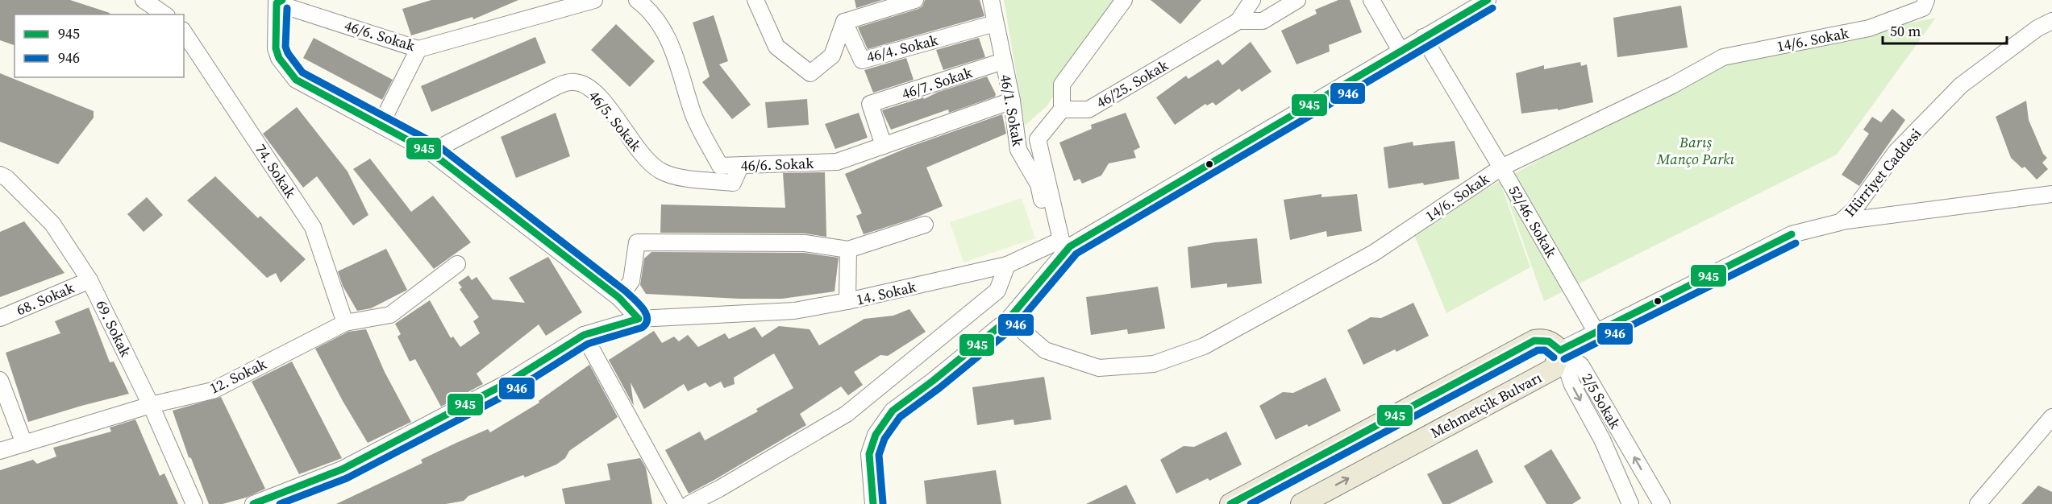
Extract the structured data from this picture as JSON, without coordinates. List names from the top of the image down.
{
  "streets": {
    "main road": ["Mehmetçik Bulvarı"],
    "street": [
      "46/6. Sokak",
      "14/6. Sokak",
      "46/4. Sokak",
      "46/7. Sokak",
      "46/25. Sokak",
      "46/1. Sokak",
      "46/5. Sokak",
      "74. Sokak",
      "Hürriyet Caddesi",
      "52/46. Sokak",
      "14. Sokak",
      "68. Sokak",
      "69. Sokak",
      "12. Sokak",
      "2/5 Sokak"
    ]
  },
  "crossings": [
    ["46/6. Sokak", "46/7. Sokak"],
    ["46/6. Sokak", "46/1. Sokak"],
    ["46/6. Sokak", "46/5. Sokak"],
    ["14/6. Sokak", "52/46. Sokak"],
    ["46/4. Sokak", "46/1. Sokak"],
    ["46/7. Sokak", "46/1. Sokak"],
    ["46/1. Sokak", "14. Sokak"],
    ["74. Sokak", "12. Sokak"],
    ["Hürriyet Caddesi", "52/46. Sokak"],
    ["Hürriyet Caddesi", "2/5 Sokak"],
    ["Hürriyet Caddesi", "Mehmetçik Bulvarı"],
    ["52/46. Sokak", "14. Sokak"],
    ["68. Sokak", "69. Sokak"],
    ["69. Sokak", "12. Sokak"],
    ["2/5 Sokak", "Mehmetçik Bulvarı"]
  ],
  "parks": ["Barış Manço Parkı"],
  "lines": ["transit line 945", "transit line 946"],
  "legend": ["945", "946"],
  "scale_bar": "50 m"
}
